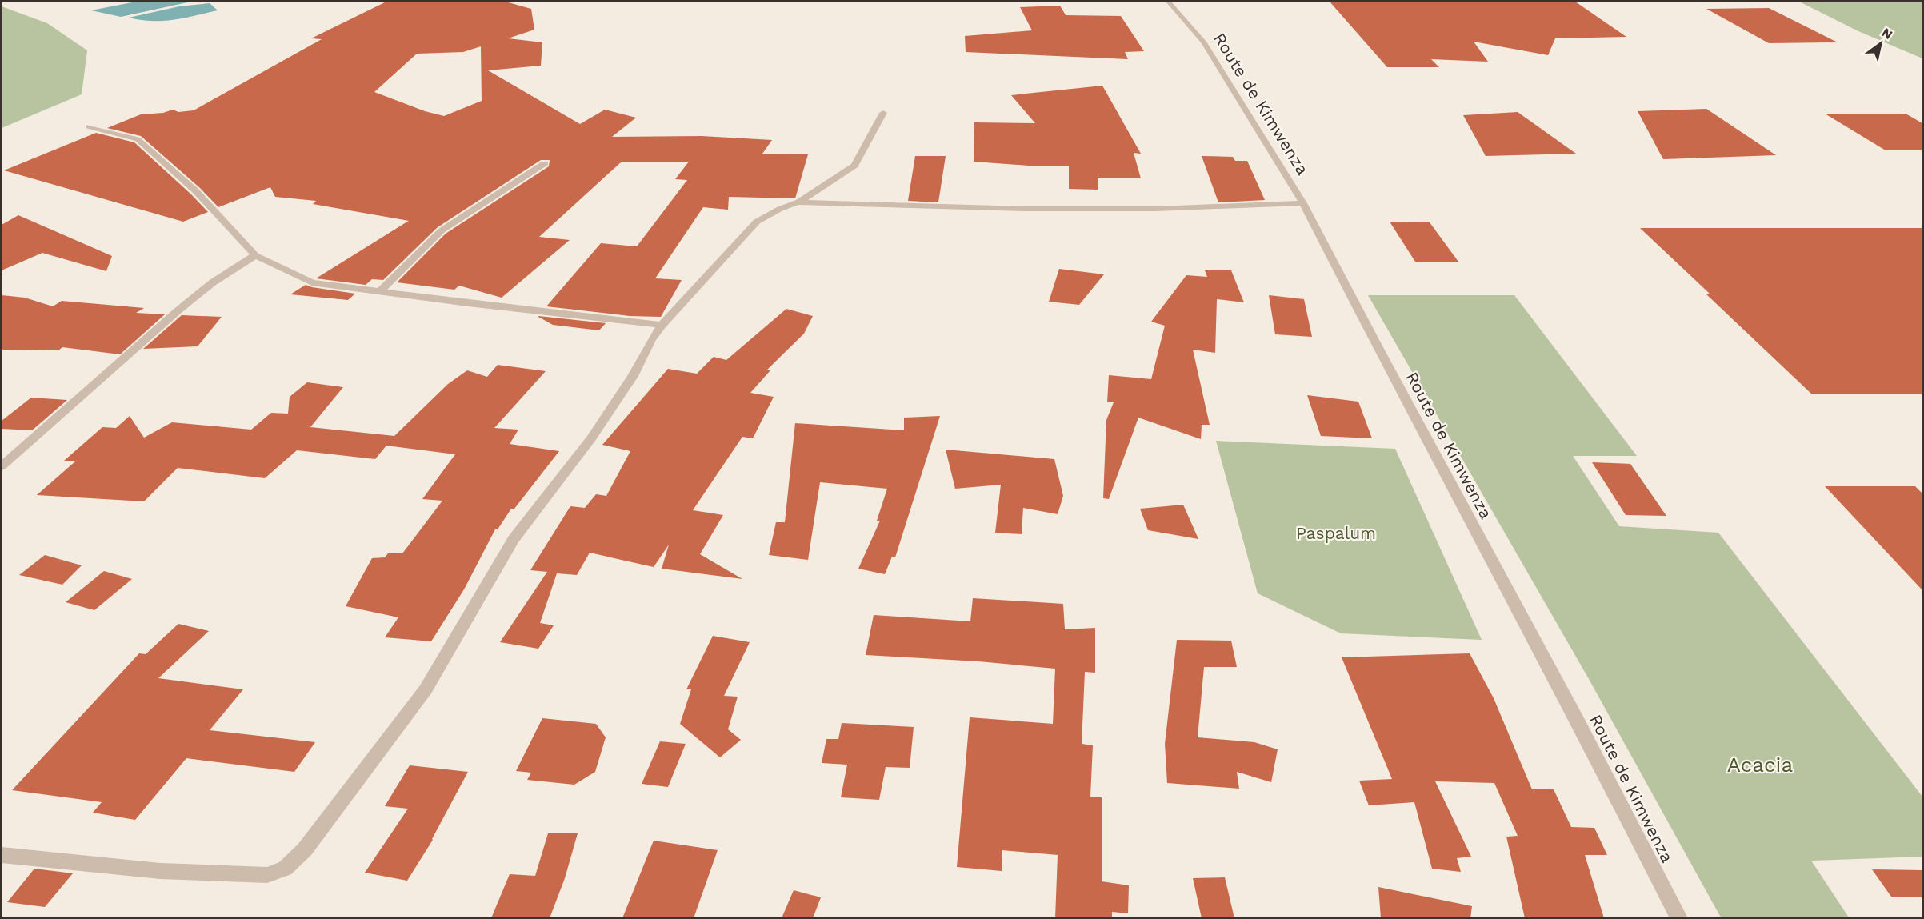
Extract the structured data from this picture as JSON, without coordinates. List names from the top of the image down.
{
  "streets": {
    "street": ["Route de Kimwenza"]
  },
  "parks": ["Paspalum", "Acacia"],
  "north": "top right"
}
